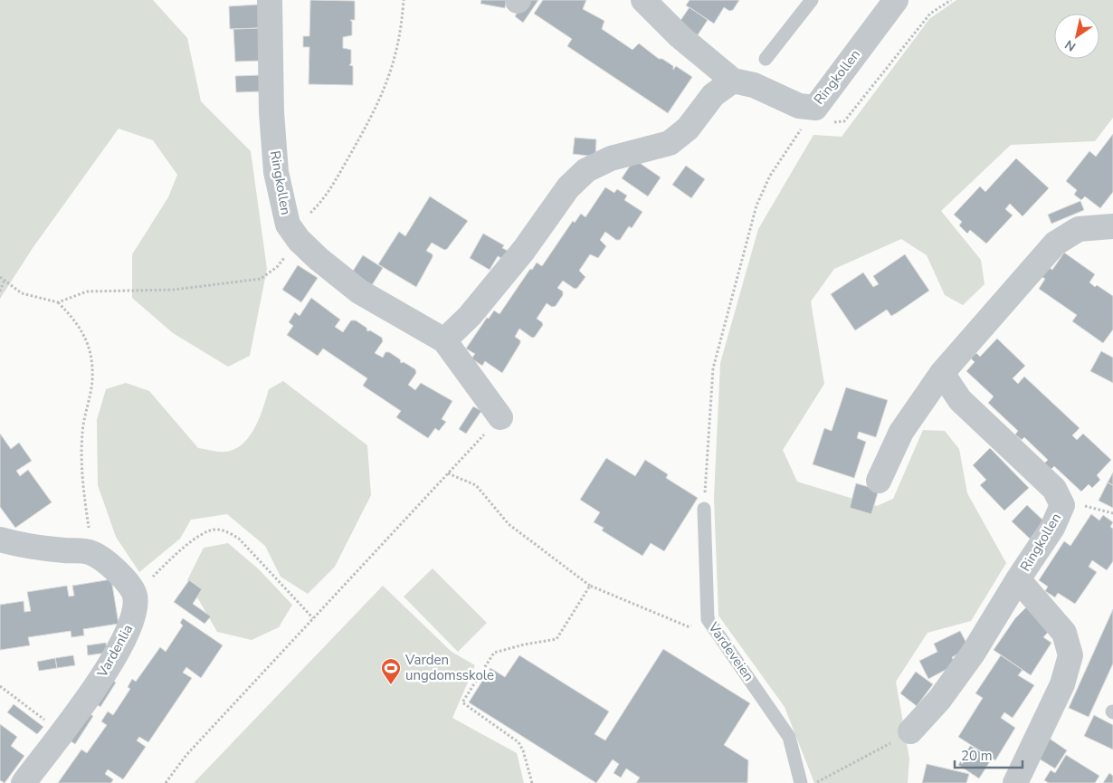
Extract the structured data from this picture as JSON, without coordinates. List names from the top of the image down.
{
  "streets": {
    "street": ["Ringkollen", "Vardenlia"],
    "lane": ["Vardeveien"]
  },
  "places": {
    "sports": ["Varden ungdomsskole"]
  },
  "scale_bar": "20 m",
  "north": "bottom left"
}
